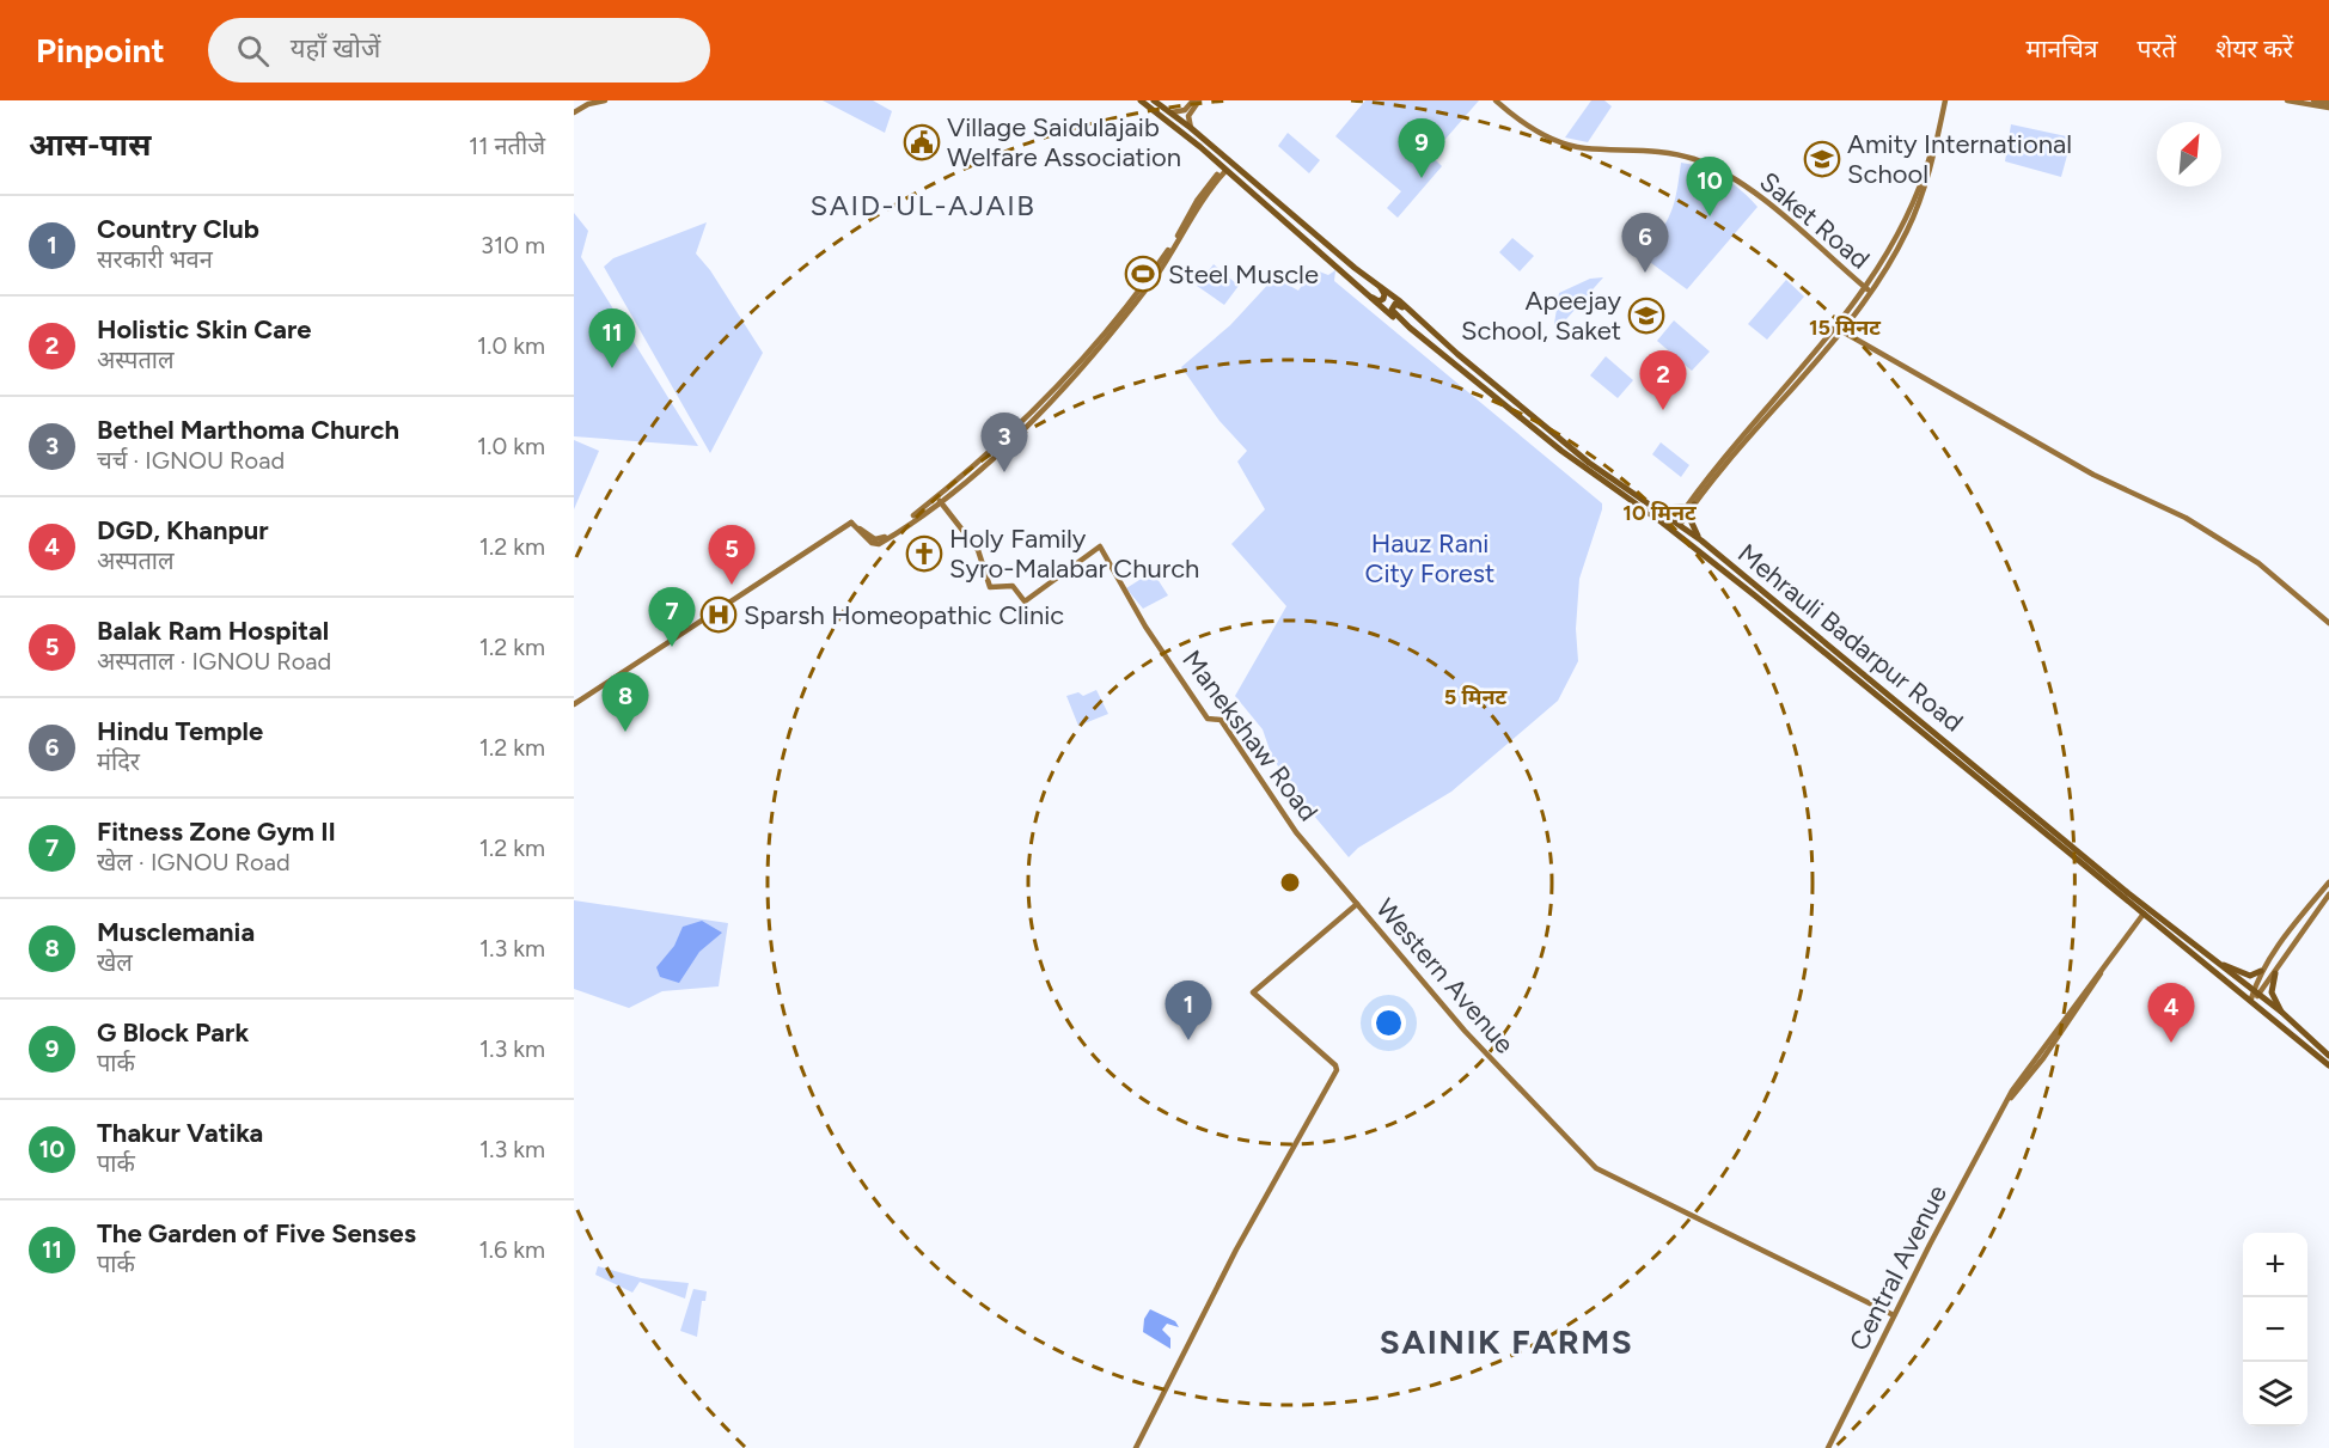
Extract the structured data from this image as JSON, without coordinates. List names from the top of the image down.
{
  "streets": {
    "main road": ["Mehrauli Badarpur Road"],
    "street": [
      "Saket Road",
      "Manekshaw Road",
      "Western Avenue",
      "Central Avenue"
    ]
  },
  "crossings": [
    ["Mehrauli Badarpur Road", "Central Avenue"],
    ["Manekshaw Road", "Western Avenue"],
    ["Western Avenue", "Central Avenue"]
  ],
  "districts": ["SAID-UL-AJAIB", "SAINIK FARMS"],
  "parks": ["Hauz Rani City Forest"],
  "places": {
    "public building": ["Village Saidulajaib Welfare Association"],
    "school or university": ["Amity International School", "Apeejay School, Saket"],
    "sports": ["Steel Muscle"],
    "church": ["Holy Family Syro-Malabar Church"],
    "hospital": ["Sparsh Homeopathic Clinic"]
  },
  "north": "top right",
  "page": {
    "header": "Pinpoint",
    "search": "यहाँ खोजें",
    "nav": ["मानचित्र", "परतें", "शेयर करें"],
    "heading": ["आस-पास", "11 नतीजे"],
    "pins": [
      "9",
      "10",
      "6",
      "11",
      "2",
      "3",
      "5",
      "7",
      "8",
      "1",
      "4"
    ],
    "list": [
      {
        "mark": "1",
        "name": "Country Club",
        "note": "सरकारी भवन",
        "value": "310 m"
      },
      {
        "mark": "2",
        "name": "Holistic Skin Care",
        "note": "अस्पताल",
        "value": "1.0 km"
      },
      {
        "mark": "3",
        "name": "Bethel Marthoma Church",
        "note": "चर्च · IGNOU Road",
        "value": "1.0 km"
      },
      {
        "mark": "4",
        "name": "DGD, Khanpur",
        "note": "अस्पताल",
        "value": "1.2 km"
      },
      {
        "mark": "5",
        "name": "Balak Ram Hospital",
        "note": "अस्पताल · IGNOU Road",
        "value": "1.2 km"
      },
      {
        "mark": "6",
        "name": "Hindu Temple",
        "note": "मंदिर",
        "value": "1.2 km"
      },
      {
        "mark": "7",
        "name": "Fitness Zone Gym II",
        "note": "खेल · IGNOU Road",
        "value": "1.2 km"
      },
      {
        "mark": "8",
        "name": "Musclemania",
        "note": "खेल",
        "value": "1.3 km"
      },
      {
        "mark": "9",
        "name": "G Block Park",
        "note": "पार्क",
        "value": "1.3 km"
      },
      {
        "mark": "10",
        "name": "Thakur Vatika",
        "note": "पार्क",
        "value": "1.3 km"
      },
      {
        "mark": "11",
        "name": "The Garden of Five Senses",
        "note": "पार्क",
        "value": "1.6 km"
      }
    ],
    "map_buttons": ["+", "−"]
  },
  "rings": ["15 मिनट", "10 मिनट", "5 मिनट"]
}
